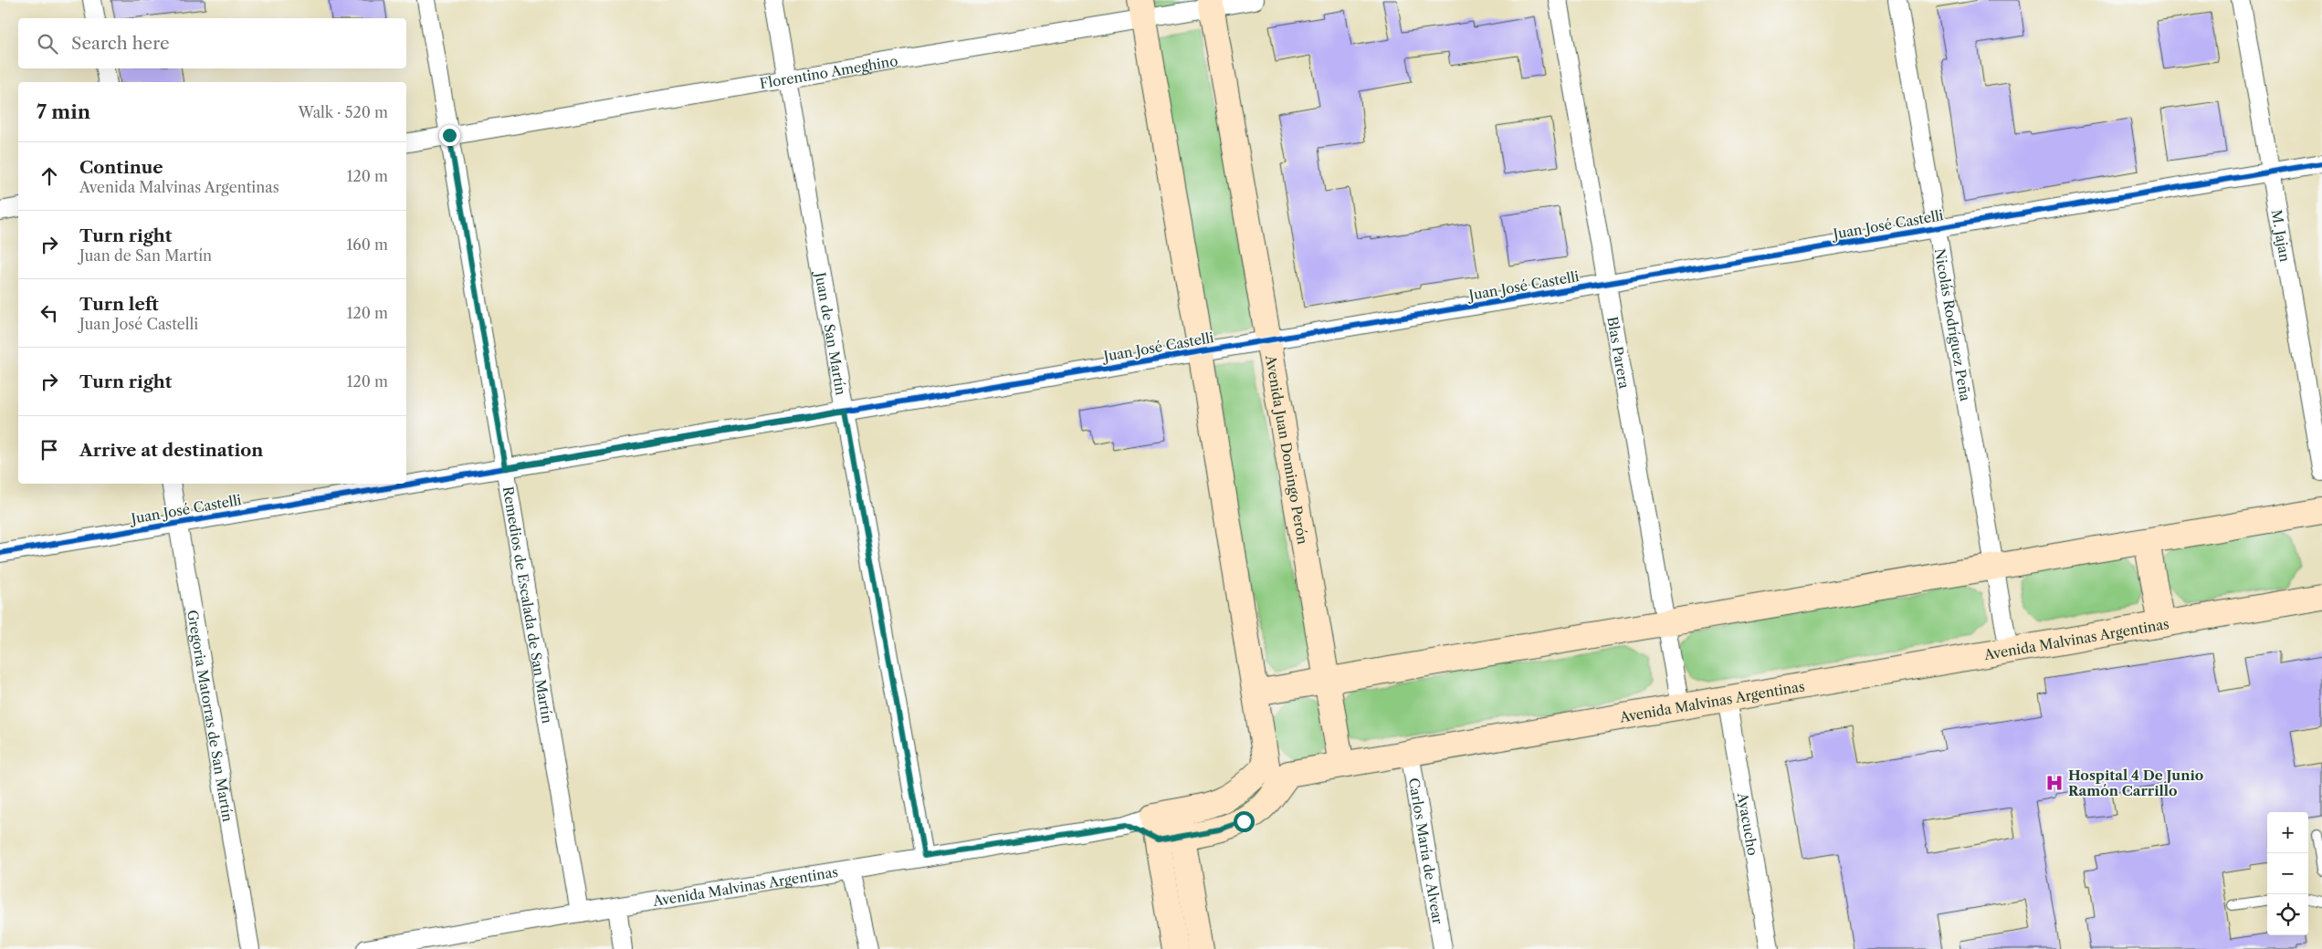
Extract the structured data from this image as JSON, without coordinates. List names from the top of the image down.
{
  "streets": {
    "main road": ["Avenida Juan Domingo Perón", "Avenida Malvinas Argentinas"],
    "street": [
      "Florentino Ameghino",
      "Juan José Castelli",
      "M. Jajan",
      "Nicolás Rodríguez Peña",
      "Juan de San Martín",
      "Blas Parera",
      "Remedios de Escalada de San Martín",
      "Gregoria Matorras de San Martín",
      "Ayacucho",
      "Carlos María de Alvear"
    ]
  },
  "crossings": [
    ["Florentino Ameghino", "Juan de San Martín"],
    ["Florentino Ameghino", "Avenida Juan Domingo Perón"],
    ["Florentino Ameghino", "Remedios de Escalada de San Martín"],
    ["Juan José Castelli", "M. Jajan"],
    ["Juan José Castelli", "Nicolás Rodríguez Peña"],
    ["Juan José Castelli", "Juan de San Martín"],
    ["Juan José Castelli", "Blas Parera"],
    ["Juan José Castelli", "Avenida Juan Domingo Perón"],
    ["Juan José Castelli", "Remedios de Escalada de San Martín"],
    ["Juan José Castelli", "Gregoria Matorras de San Martín"],
    ["Nicolás Rodríguez Peña", "Avenida Malvinas Argentinas"],
    ["Juan de San Martín", "Avenida Malvinas Argentinas"],
    ["Blas Parera", "Avenida Malvinas Argentinas"],
    ["Avenida Juan Domingo Perón", "Avenida Malvinas Argentinas"],
    ["Remedios de Escalada de San Martín", "Avenida Malvinas Argentinas"],
    ["Avenida Malvinas Argentinas", "Ayacucho"],
    ["Avenida Malvinas Argentinas", "Carlos María de Alvear"]
  ],
  "places": {
    "hospital": ["Hospital 4 De Junio Ramón Carrillo"]
  },
  "page": {
    "search": "Search here",
    "heading": ["7 min", "Walk · 520 m"],
    "list": [
      ["Continue", "Avenida Malvinas Argentinas", "120 m"],
      ["Turn right", "Juan de San Martín", "160 m"],
      ["Turn left", "Juan José Castelli", "120 m"],
      ["Turn right", "120 m"],
      "Arrive at destination"
    ],
    "map_buttons": ["+", "−"]
  }
}
